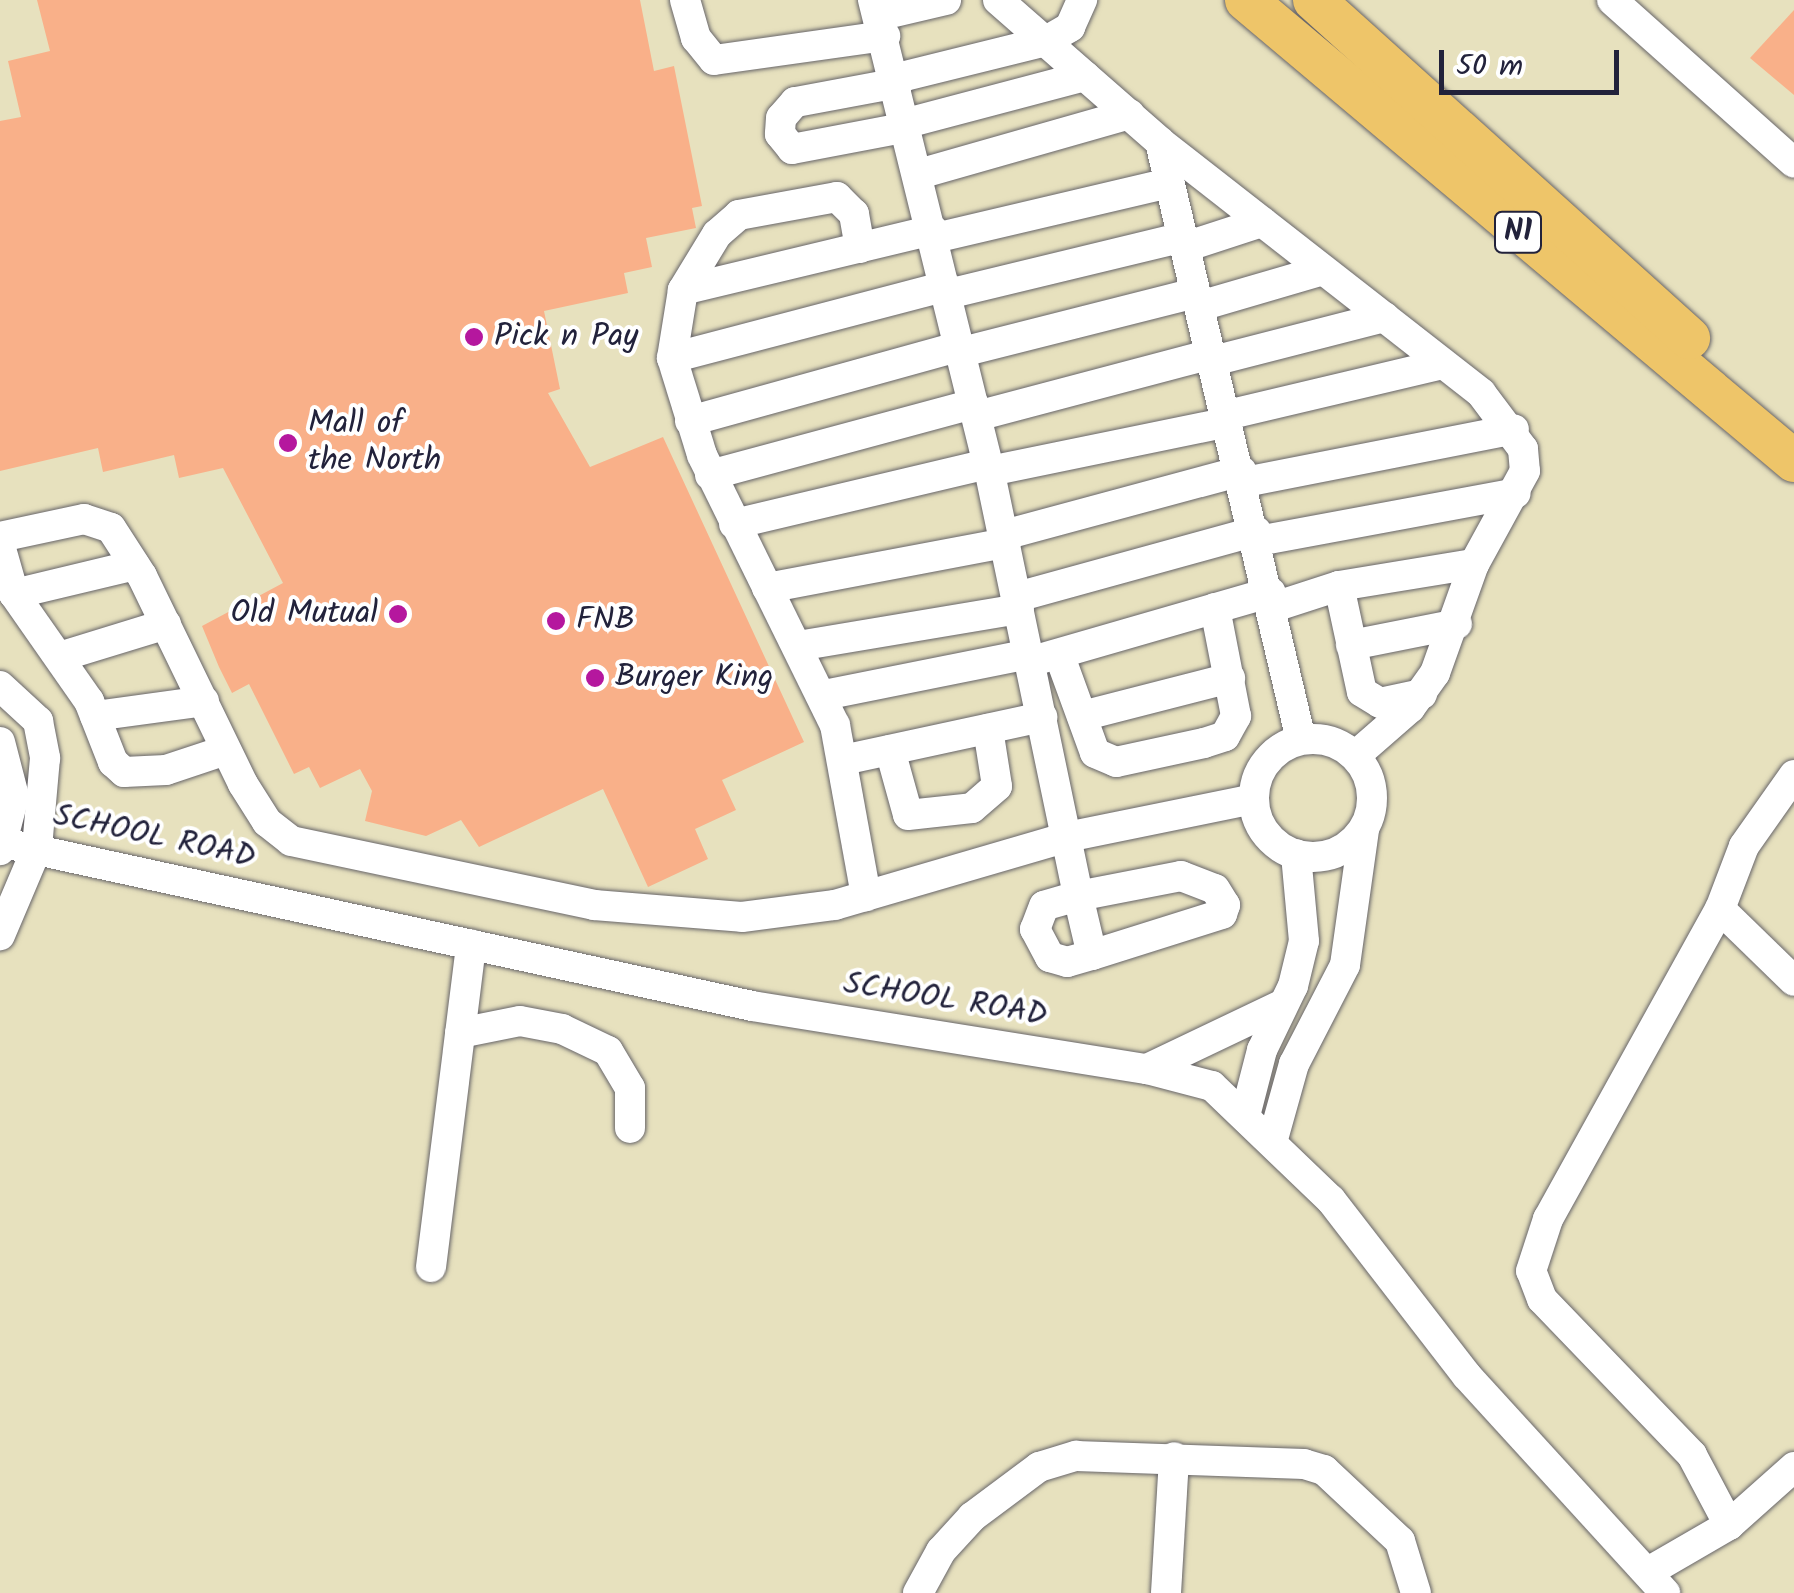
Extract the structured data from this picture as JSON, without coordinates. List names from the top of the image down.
{
  "streets": {
    "highway": ["N1"],
    "street": ["SCHOOL ROAD"]
  },
  "places": [
    "Pick n Pay",
    "Mall of the North",
    "Old Mutual",
    "FNB",
    "Burger King"
  ],
  "scale_bar": "50 m"
}
